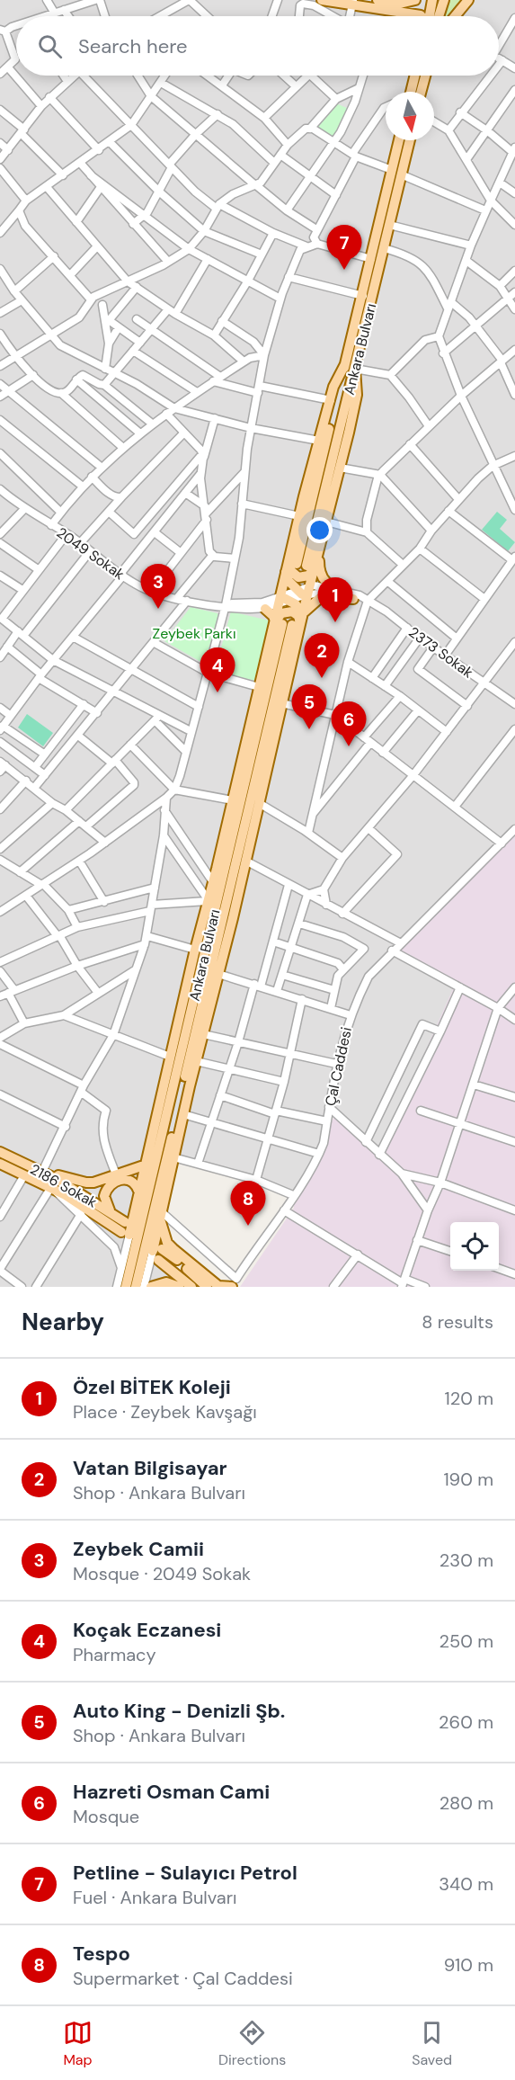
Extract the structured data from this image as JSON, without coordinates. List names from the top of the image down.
{
  "streets": {
    "main road": ["Ankara Bulvarı", "2186 Sokak"],
    "street": ["2049 Sokak", "2373 Sokak", "Çal Caddesi"]
  },
  "parks": ["Zeybek Parkı"],
  "north": "bottom",
  "page": {
    "search": "Search here",
    "pins": [
      "7",
      "3",
      "1",
      "2",
      "4",
      "5",
      "6",
      "8"
    ],
    "heading": ["Nearby", "8 results"],
    "list": [
      {
        "mark": "1",
        "name": "Özel BİTEK Koleji",
        "note": "Place · Zeybek Kavşağı",
        "value": "120 m"
      },
      {
        "mark": "2",
        "name": "Vatan Bilgisayar",
        "note": "Shop · Ankara Bulvarı",
        "value": "190 m"
      },
      {
        "mark": "3",
        "name": "Zeybek Camii",
        "note": "Mosque · 2049 Sokak",
        "value": "230 m"
      },
      {
        "mark": "4",
        "name": "Koçak Eczanesi",
        "note": "Pharmacy",
        "value": "250 m"
      },
      {
        "mark": "5",
        "name": "Auto King - Denizli Şb.",
        "note": "Shop · Ankara Bulvarı",
        "value": "260 m"
      },
      {
        "mark": "6",
        "name": "Hazreti Osman Cami",
        "note": "Mosque",
        "value": "280 m"
      },
      {
        "mark": "7",
        "name": "Petline - Sulayıcı Petrol",
        "note": "Fuel · Ankara Bulvarı",
        "value": "340 m"
      },
      {
        "mark": "8",
        "name": "Tespo",
        "note": "Supermarket · Çal Caddesi",
        "value": "910 m"
      }
    ],
    "nav": ["Map", "Directions", "Saved"]
  }
}
